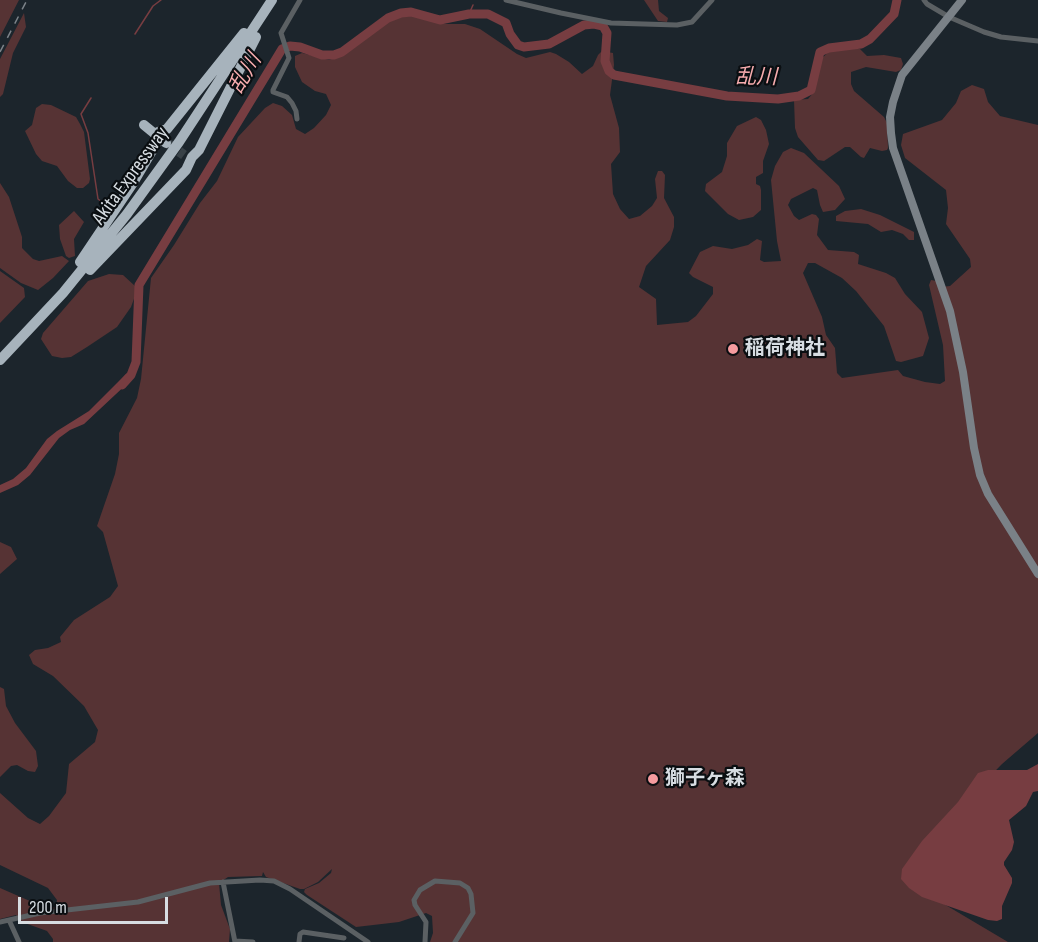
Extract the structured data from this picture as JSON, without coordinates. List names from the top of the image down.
{
  "streets": {
    "highway": ["Akita Expressway"]
  },
  "water": ["乱川"],
  "places": ["稲荷神社", "獅子ヶ森"],
  "scale_bar": "200 m"
}
